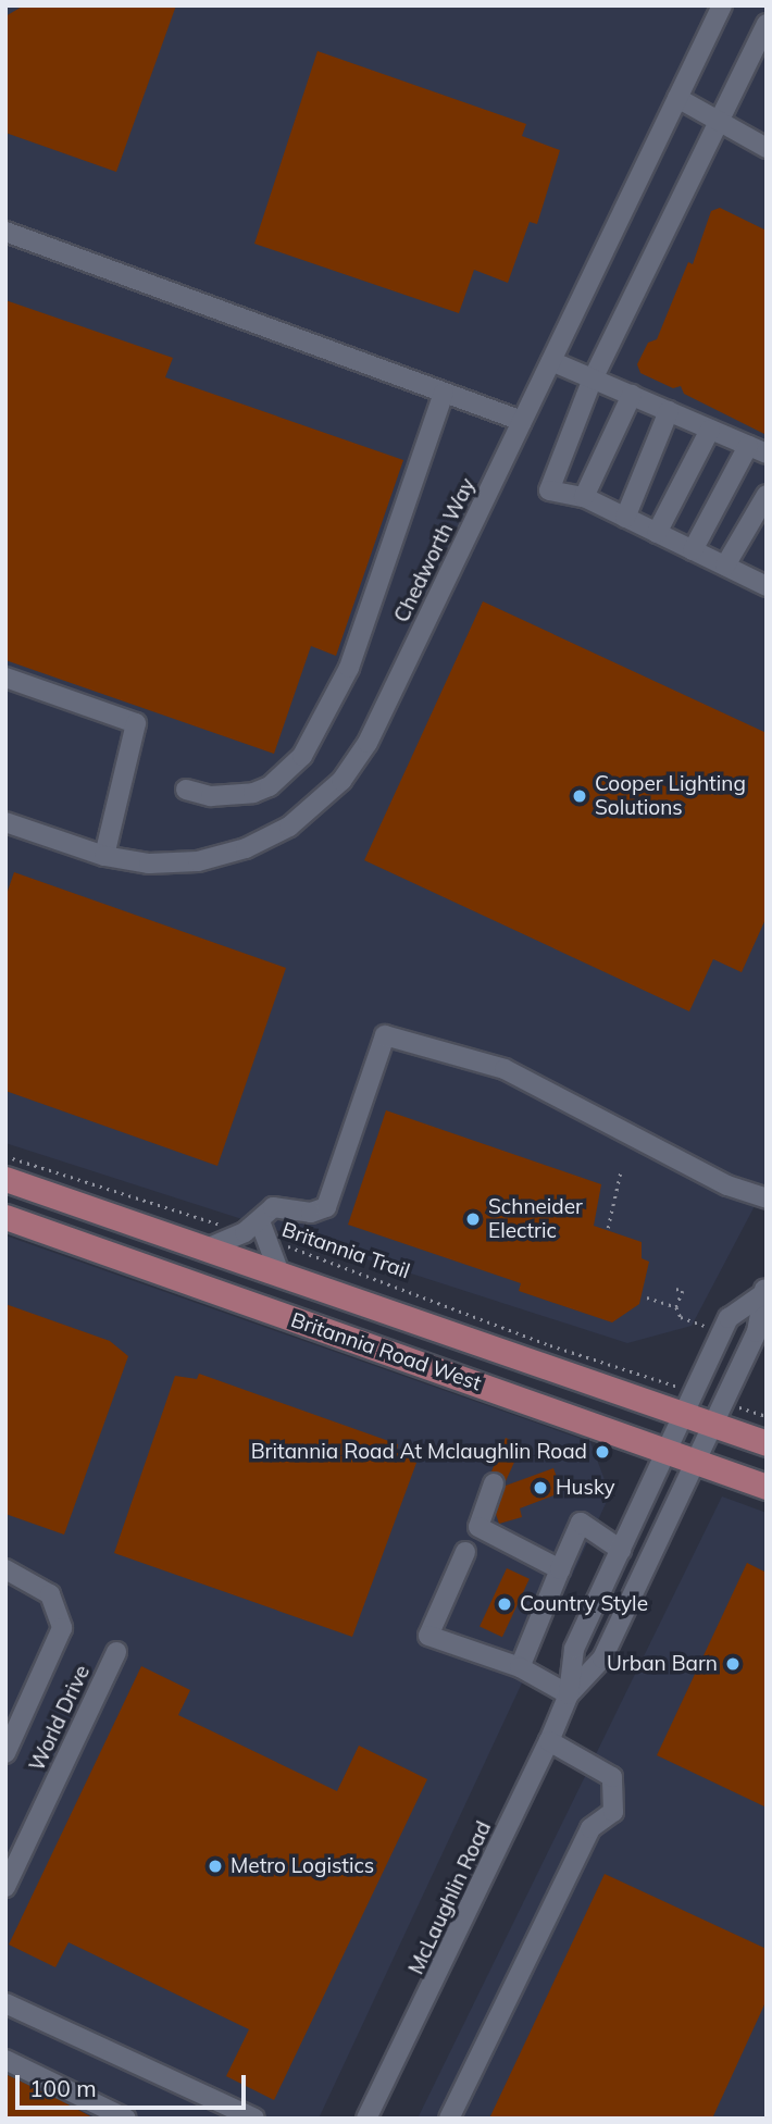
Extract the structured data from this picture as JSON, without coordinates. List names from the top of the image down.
{
  "streets": {
    "main road": ["Britannia Road West"],
    "street": ["Chedworth Way", "World Drive", "McLaughlin Road"],
    "path": ["Britannia Trail"]
  },
  "crossings": [
    ["Britannia Road West", "McLaughlin Road"]
  ],
  "places": [
    "Cooper Lighting Solutions",
    "Schneider Electric",
    "Britannia Road At Mclaughlin Road",
    "Husky",
    "Country Style",
    "Urban Barn",
    "Metro Logistics"
  ],
  "scale_bar": "100 m"
}
